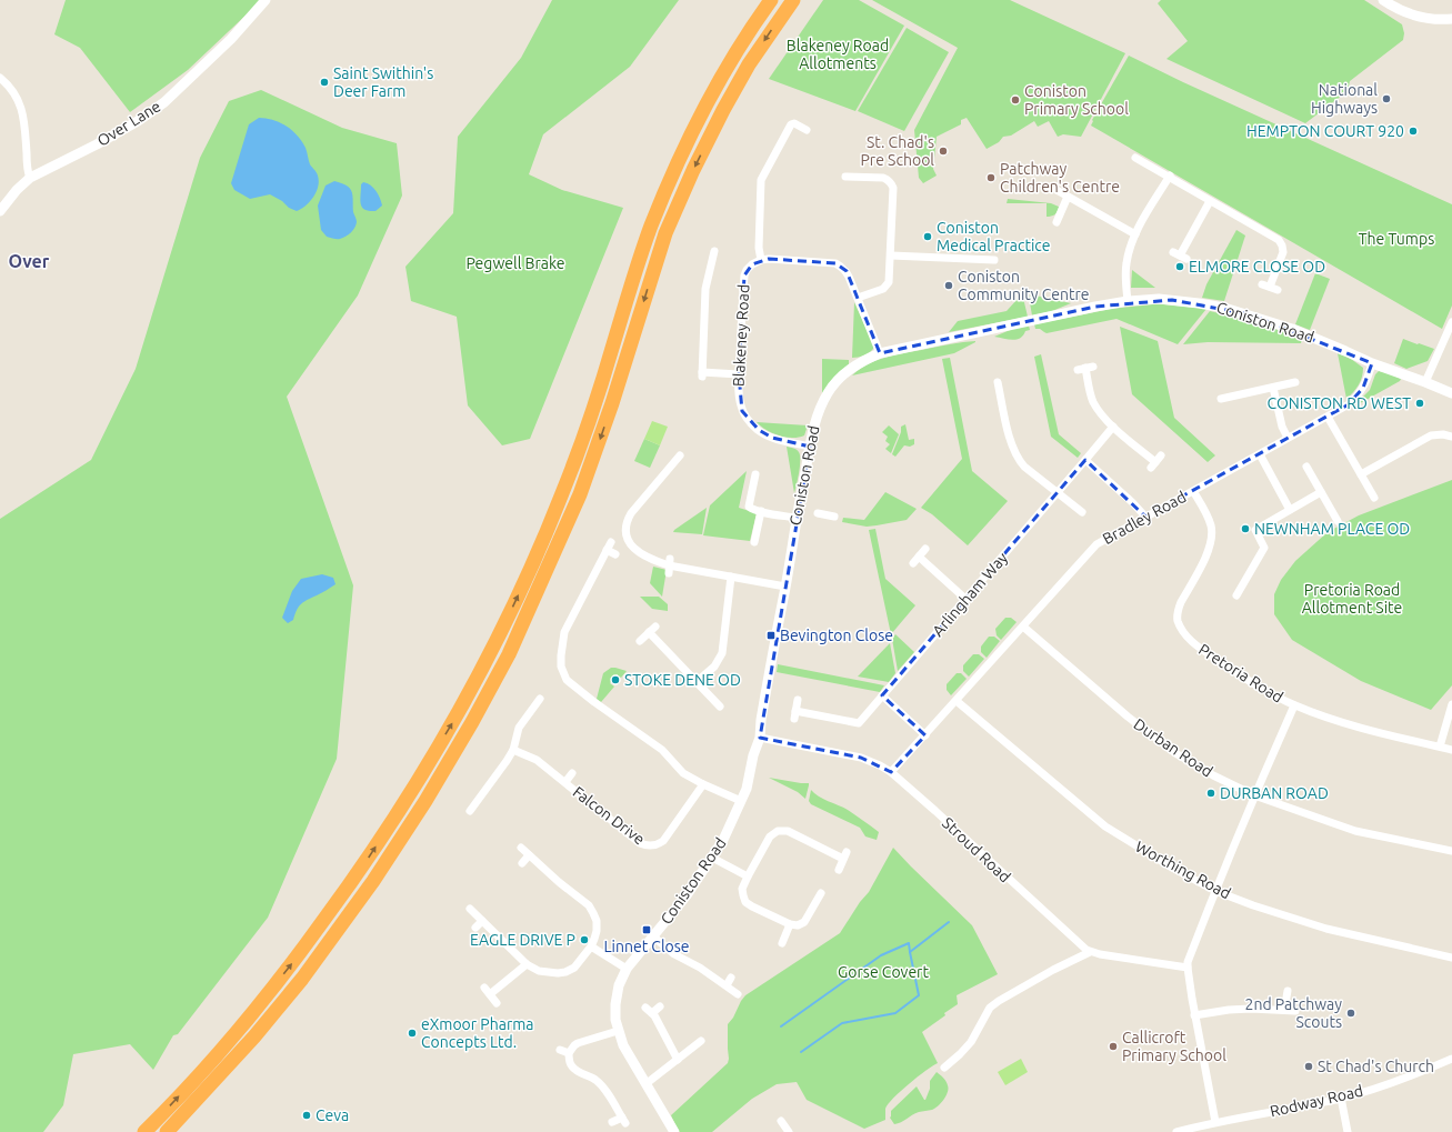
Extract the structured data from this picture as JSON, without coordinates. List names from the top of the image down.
{
  "streets": {
    "street": [
      "Over Lane",
      "Coniston Road",
      "Blakeney Road",
      "Bradley Road",
      "Arlingham Way",
      "Pretoria Road",
      "Durban Road",
      "Falcon Drive",
      "Stroud Road",
      "Worthing Road",
      "Rodway Road"
    ]
  },
  "crossings": [
    ["Coniston Road", "Blakeney Road"],
    ["Coniston Road", "Bradley Road"],
    ["Coniston Road", "Stroud Road"],
    ["Bradley Road", "Pretoria Road"],
    ["Bradley Road", "Durban Road"],
    ["Bradley Road", "Stroud Road"],
    ["Bradley Road", "Worthing Road"]
  ],
  "districts": ["Over"],
  "parks": [
    "Blakeney Road Allotments",
    "The Tumps",
    "Pegwell Brake",
    "Pretoria Road Allotment Site",
    "Gorse Covert"
  ],
  "places": {
    "other": [
      "Saint Swithin's Deer Farm",
      "National Highways",
      "Coniston Primary School",
      "HEMPTON COURT 920",
      "St. Chad's Pre School",
      "Patchway Children's Centre",
      "Coniston Medical Practice",
      "ELMORE CLOSE OD",
      "Coniston Community Centre",
      "CONISTON RD WEST",
      "NEWNHAM PLACE OD",
      "STOKE DENE OD",
      "DURBAN ROAD",
      "EAGLE DRIVE P",
      "2nd Patchway Scouts",
      "eXmoor Pharma Concepts Ltd.",
      "Callicroft Primary School",
      "St Chad's Church",
      "Ceva"
    ],
    "transit": ["Bevington Close", "Linnet Close"]
  }
}
